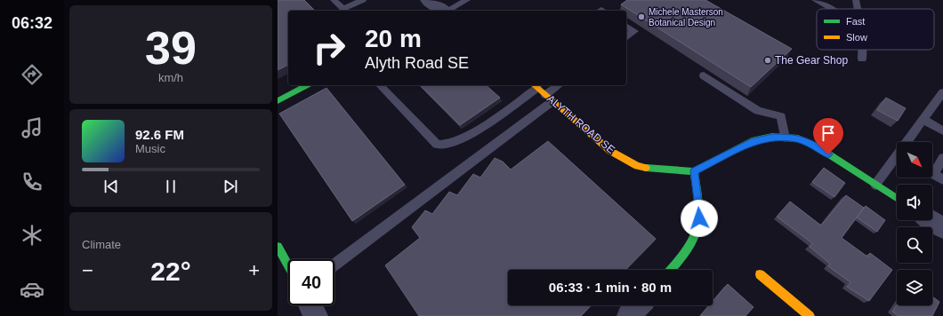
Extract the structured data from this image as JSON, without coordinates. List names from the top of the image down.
{
  "streets": {
    "street": ["ALYTH ROAD SE"]
  },
  "places": ["Michele Masterson Botanical Design", "The Gear Shop"],
  "legend": ["Fast", "Slow"],
  "north": "bottom right",
  "page": {
    "tabs": "06:32",
    "tile": [
      ["39", "km/h"],
      "Climate"
    ],
    "turn": ["20 m", "Alyth Road SE"],
    "song": ["92.6 FM", "Music"],
    "heat": ["−", "22°", "+"],
    "limit": "40",
    "trip": "06:33 · 1 min · 80 m"
  }
}
